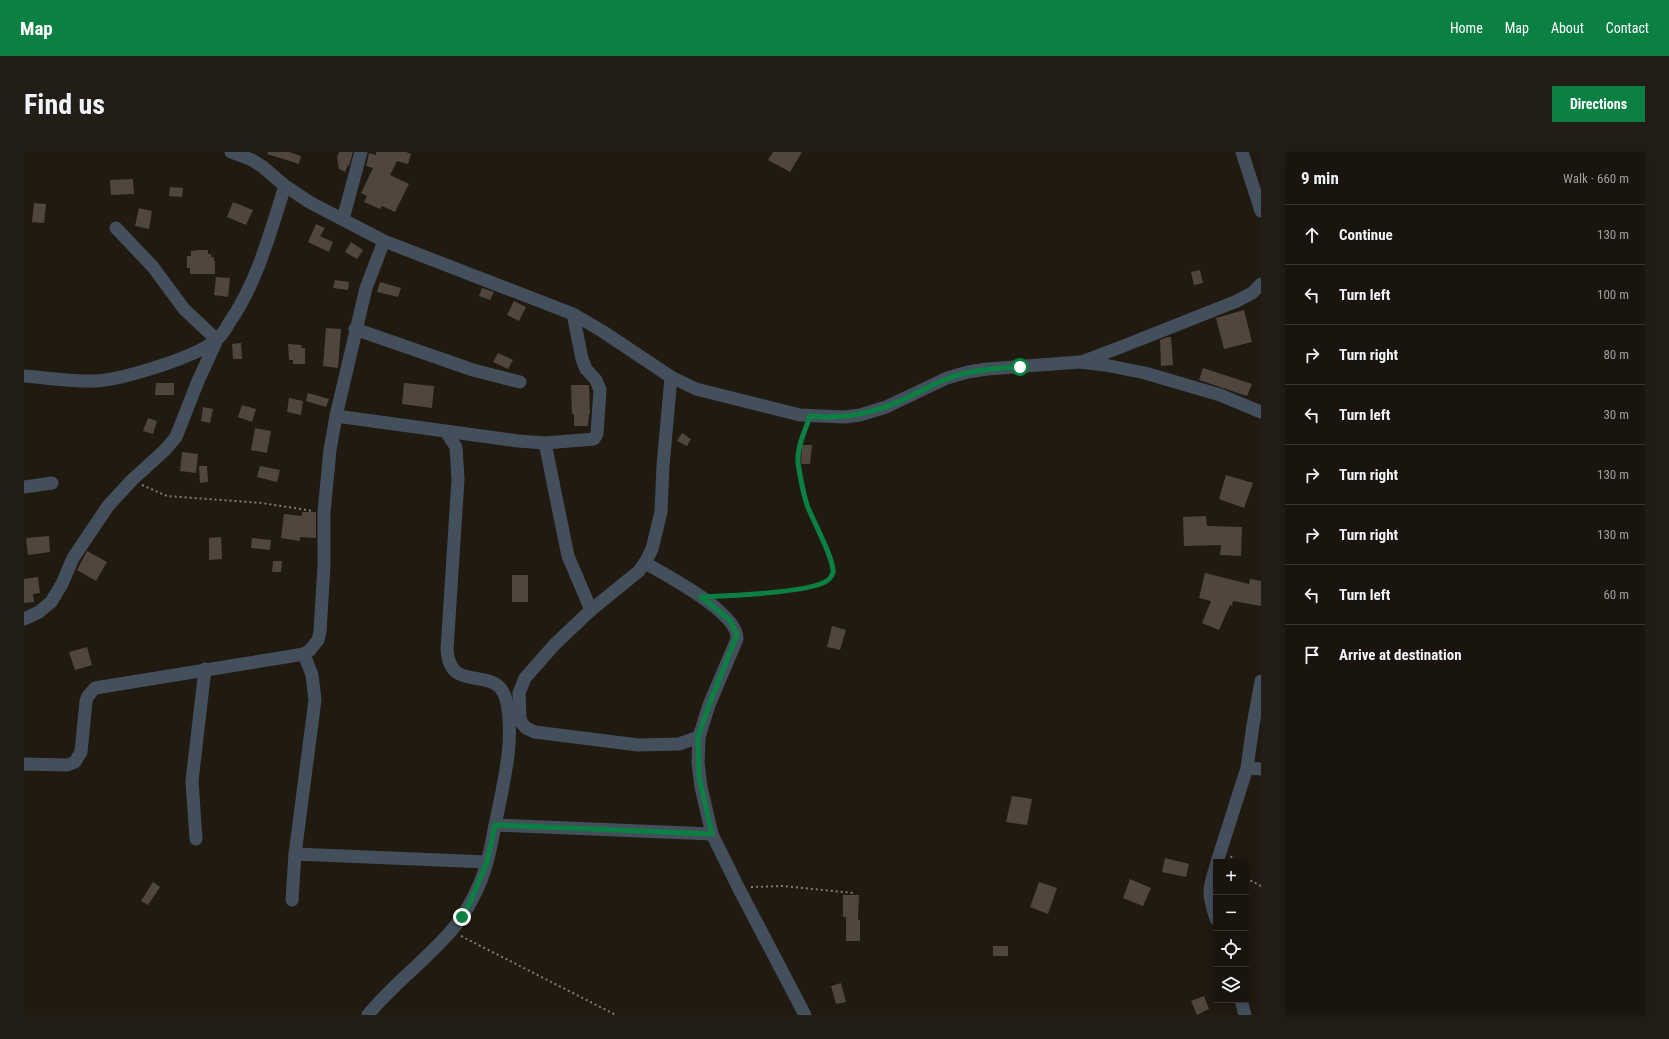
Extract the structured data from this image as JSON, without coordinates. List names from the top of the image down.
{
  "page": {
    "header": "Map",
    "nav": [
      "Home",
      "Map",
      "About",
      "Contact"
    ],
    "buttons": "Directions",
    "title": "Find us",
    "heading": ["9 min", "Walk · 660 m"],
    "list": [
      ["Continue", "130 m"],
      ["Turn left", "100 m"],
      ["Turn right", "80 m"],
      ["Turn left", "30 m"],
      ["Turn right", "130 m"],
      ["Turn right", "130 m"],
      ["Turn left", "60 m"],
      "Arrive at destination"
    ],
    "map_buttons": ["+", "−"]
  }
}
